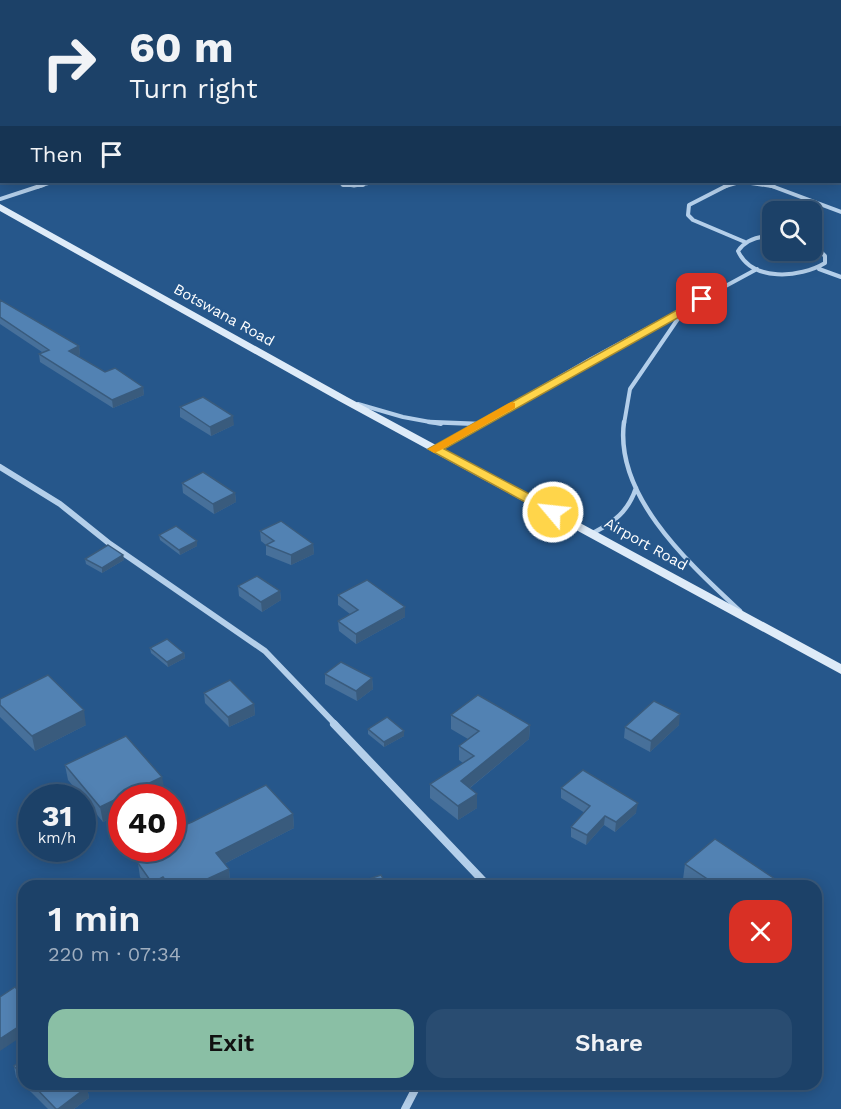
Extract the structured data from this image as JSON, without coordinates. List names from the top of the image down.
{
  "streets": {
    "street": ["Botswana Road", "Airport Road"]
  },
  "crossings": [
    ["Botswana Road", "Airport Road"]
  ],
  "page": {
    "turn": ["60 m", "Turn right"],
    "then": "Then",
    "speed": "31 km/h",
    "limit": "40",
    "heading": ["1 min", "220 m · 07:34"],
    "buttons": ["Exit", "Share"]
  }
}
